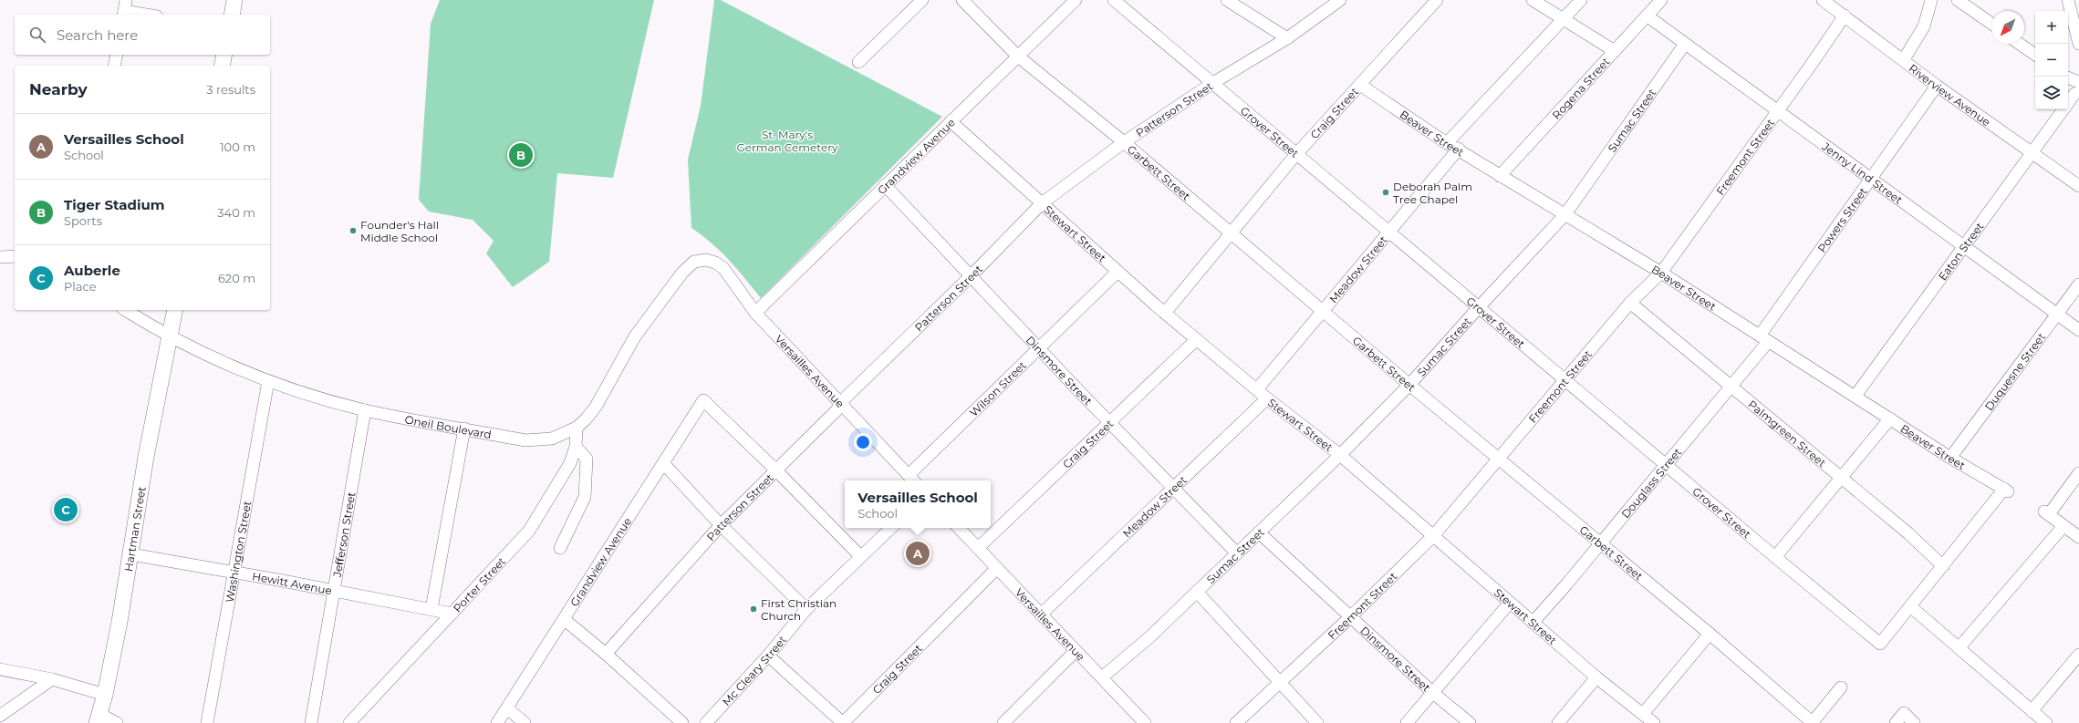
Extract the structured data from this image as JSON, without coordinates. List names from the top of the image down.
{
  "streets": {
    "main road": ["Hartman Street"],
    "street": [
      "Rogena Street",
      "Riverview Avenue",
      "Patterson Street",
      "Craig Street",
      "Sumac Street",
      "Grover Street",
      "Beaver Street",
      "Grandview Avenue",
      "Freemont Street",
      "Garbett Street",
      "Jenny Lind Street",
      "Powers Street",
      "Stewart Street",
      "Eaton Street",
      "Meadow Street",
      "Dinsmore Street",
      "Versailles Avenue",
      "Duquesne Street",
      "Wilson Street",
      "Oneil Boulevard",
      "Palmgreen Street",
      "Douglass Street",
      "Jefferson Street",
      "Washington Street",
      "Hewitt Avenue",
      "Porter Street",
      "Mc Cleary Street"
    ]
  },
  "crossings": [
    ["Rogena Street", "Beaver Street"],
    ["Rogena Street", "Jenny Lind Street"],
    ["Riverview Avenue", "Freemont Street"],
    ["Riverview Avenue", "Powers Street"],
    ["Riverview Avenue", "Eaton Street"],
    ["Patterson Street", "Grover Street"],
    ["Patterson Street", "Grandview Avenue"],
    ["Patterson Street", "Garbett Street"],
    ["Patterson Street", "Stewart Street"],
    ["Patterson Street", "Dinsmore Street"],
    ["Patterson Street", "Versailles Avenue"],
    ["Craig Street", "Grover Street"],
    ["Craig Street", "Beaver Street"],
    ["Craig Street", "Garbett Street"],
    ["Craig Street", "Stewart Street"],
    ["Craig Street", "Dinsmore Street"],
    ["Craig Street", "Versailles Avenue"],
    ["Sumac Street", "Grover Street"],
    ["Sumac Street", "Beaver Street"],
    ["Sumac Street", "Garbett Street"],
    ["Sumac Street", "Jenny Lind Street"],
    ["Sumac Street", "Stewart Street"],
    ["Sumac Street", "Dinsmore Street"],
    ["Sumac Street", "Versailles Avenue"],
    ["Grover Street", "Freemont Street"],
    ["Grover Street", "Meadow Street"],
    ["Grover Street", "Douglass Street"],
    ["Beaver Street", "Freemont Street"],
    ["Beaver Street", "Powers Street"],
    ["Beaver Street", "Eaton Street"],
    ["Beaver Street", "Meadow Street"],
    ["Beaver Street", "Duquesne Street"],
    ["Beaver Street", "Palmgreen Street"],
    ["Beaver Street", "Douglass Street"],
    ["Grandview Avenue", "Garbett Street"],
    ["Grandview Avenue", "Stewart Street"],
    ["Grandview Avenue", "Dinsmore Street"],
    ["Grandview Avenue", "Versailles Avenue"],
    ["Freemont Street", "Garbett Street"],
    ["Freemont Street", "Jenny Lind Street"],
    ["Freemont Street", "Stewart Street"],
    ["Freemont Street", "Dinsmore Street"],
    ["Freemont Street", "Palmgreen Street"],
    ["Garbett Street", "Meadow Street"],
    ["Garbett Street", "Douglass Street"],
    ["Jenny Lind Street", "Powers Street"],
    ["Jenny Lind Street", "Eaton Street"],
    ["Jenny Lind Street", "Duquesne Street"],
    ["Powers Street", "Douglass Street"],
    ["Stewart Street", "Meadow Street"],
    ["Stewart Street", "Wilson Street"],
    ["Stewart Street", "Douglass Street"],
    ["Meadow Street", "Dinsmore Street"],
    ["Meadow Street", "Versailles Avenue"],
    ["Dinsmore Street", "Wilson Street"],
    ["Versailles Avenue", "Wilson Street"],
    ["Versailles Avenue", "Oneil Boulevard"],
    ["Oneil Boulevard", "Hartman Street"],
    ["Oneil Boulevard", "Jefferson Street"],
    ["Oneil Boulevard", "Washington Street"],
    ["Oneil Boulevard", "Porter Street"],
    ["Palmgreen Street", "Douglass Street"],
    ["Hartman Street", "Hewitt Avenue"],
    ["Jefferson Street", "Hewitt Avenue"],
    ["Washington Street", "Hewitt Avenue"],
    ["Hewitt Avenue", "Porter Street"]
  ],
  "parks": ["St. Mary's German Cemetery"],
  "places": ["Deborah Palm Tree Chapel", "Founder's Hall Middle School", "First Christian Church"],
  "north": "bottom left",
  "page": {
    "map_buttons": ["+", "−"],
    "search": "Search here",
    "heading": ["Nearby", "3 results"],
    "list": [
      {
        "mark": "A",
        "name": "Versailles School",
        "note": "School",
        "value": "100 m"
      },
      {
        "mark": "B",
        "name": "Tiger Stadium",
        "note": "Sports",
        "value": "340 m"
      },
      {
        "mark": "C",
        "name": "Auberle",
        "note": "Place",
        "value": "620 m"
      }
    ],
    "pins": ["B", "C", "A"],
    "popup": ["Versailles School", "School"]
  }
}
